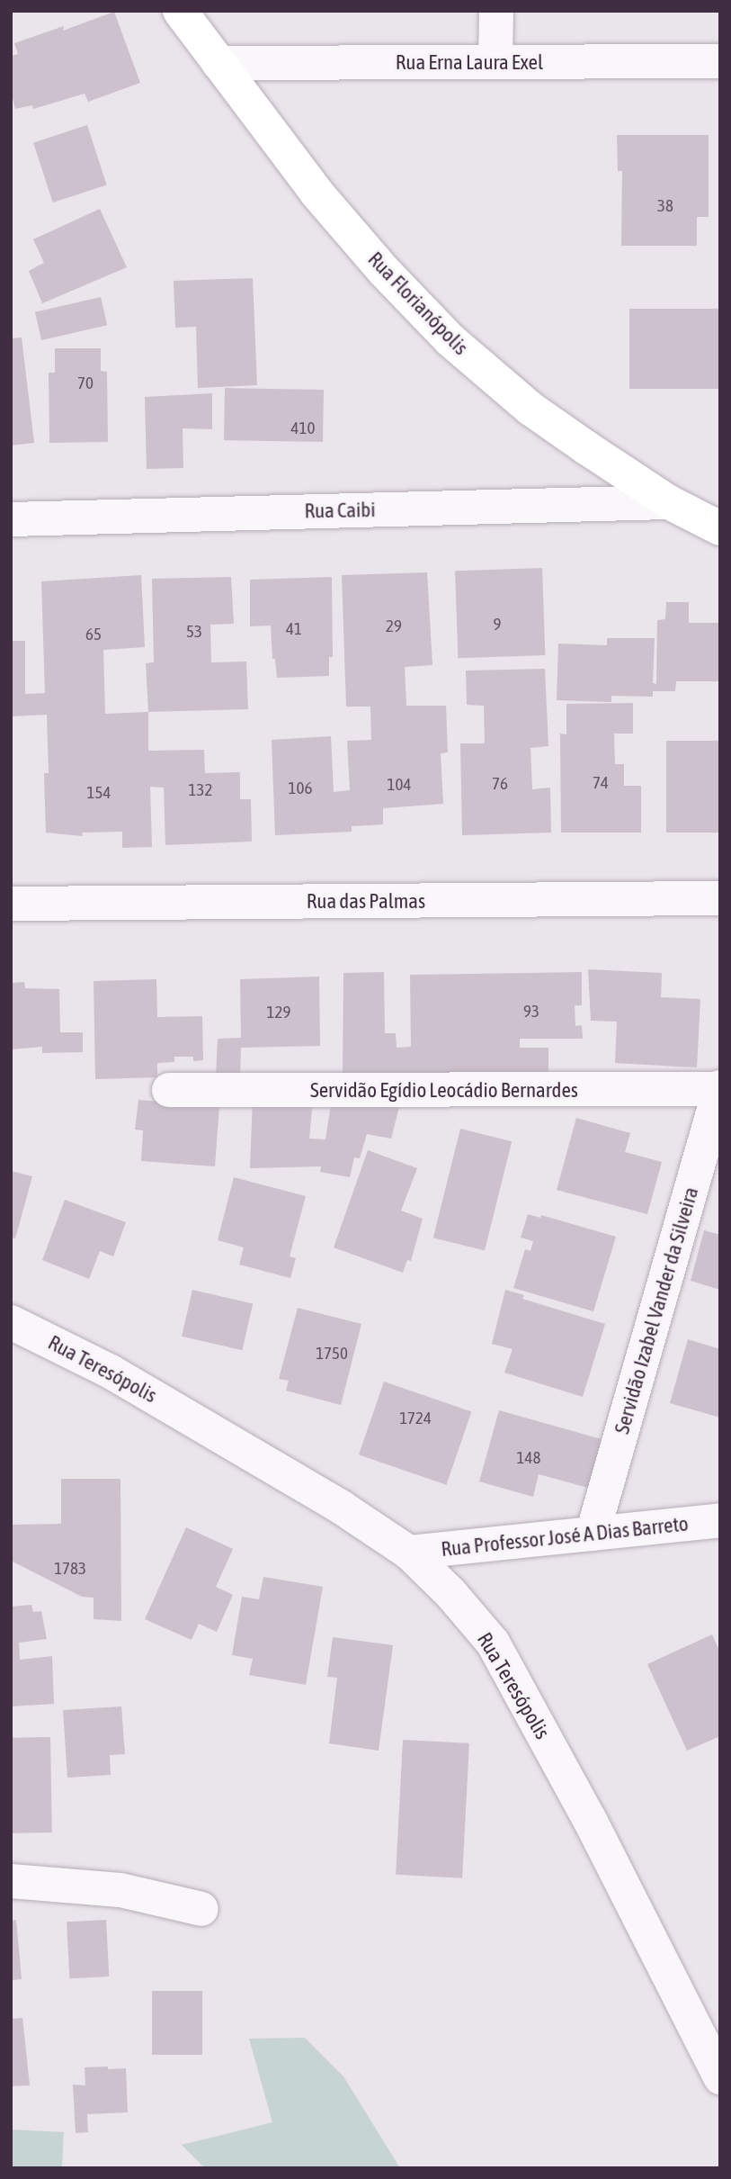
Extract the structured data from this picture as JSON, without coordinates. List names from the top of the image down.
{
  "streets": {
    "main road": ["Rua Florianópolis"],
    "street": [
      "Rua Erna Laura Exel",
      "Rua Caibi",
      "Rua das Palmas",
      "Servidão Egídio Leocádio Bernardes",
      "Servidão Izabel Vander da Silveira",
      "Rua Teresópolis",
      "Rua Professor José A Dias Barreto"
    ]
  },
  "crossings": [
    ["Rua Erna Laura Exel", "Rua Florianópolis"],
    ["Rua Florianópolis", "Rua Caibi"],
    ["Servidão Egídio Leocádio Bernardes", "Servidão Izabel Vander da Silveira"],
    ["Servidão Izabel Vander da Silveira", "Rua Professor José A Dias Barreto"],
    ["Rua Teresópolis", "Rua Professor José A Dias Barreto"]
  ],
  "house_numbers": [
    "38",
    "70",
    "410",
    "9",
    "29",
    "41",
    "53",
    "65",
    "74",
    "76",
    "104",
    "106",
    "132",
    "154",
    "93",
    "129",
    "1750",
    "1724",
    "148",
    "1783"
  ]
}
